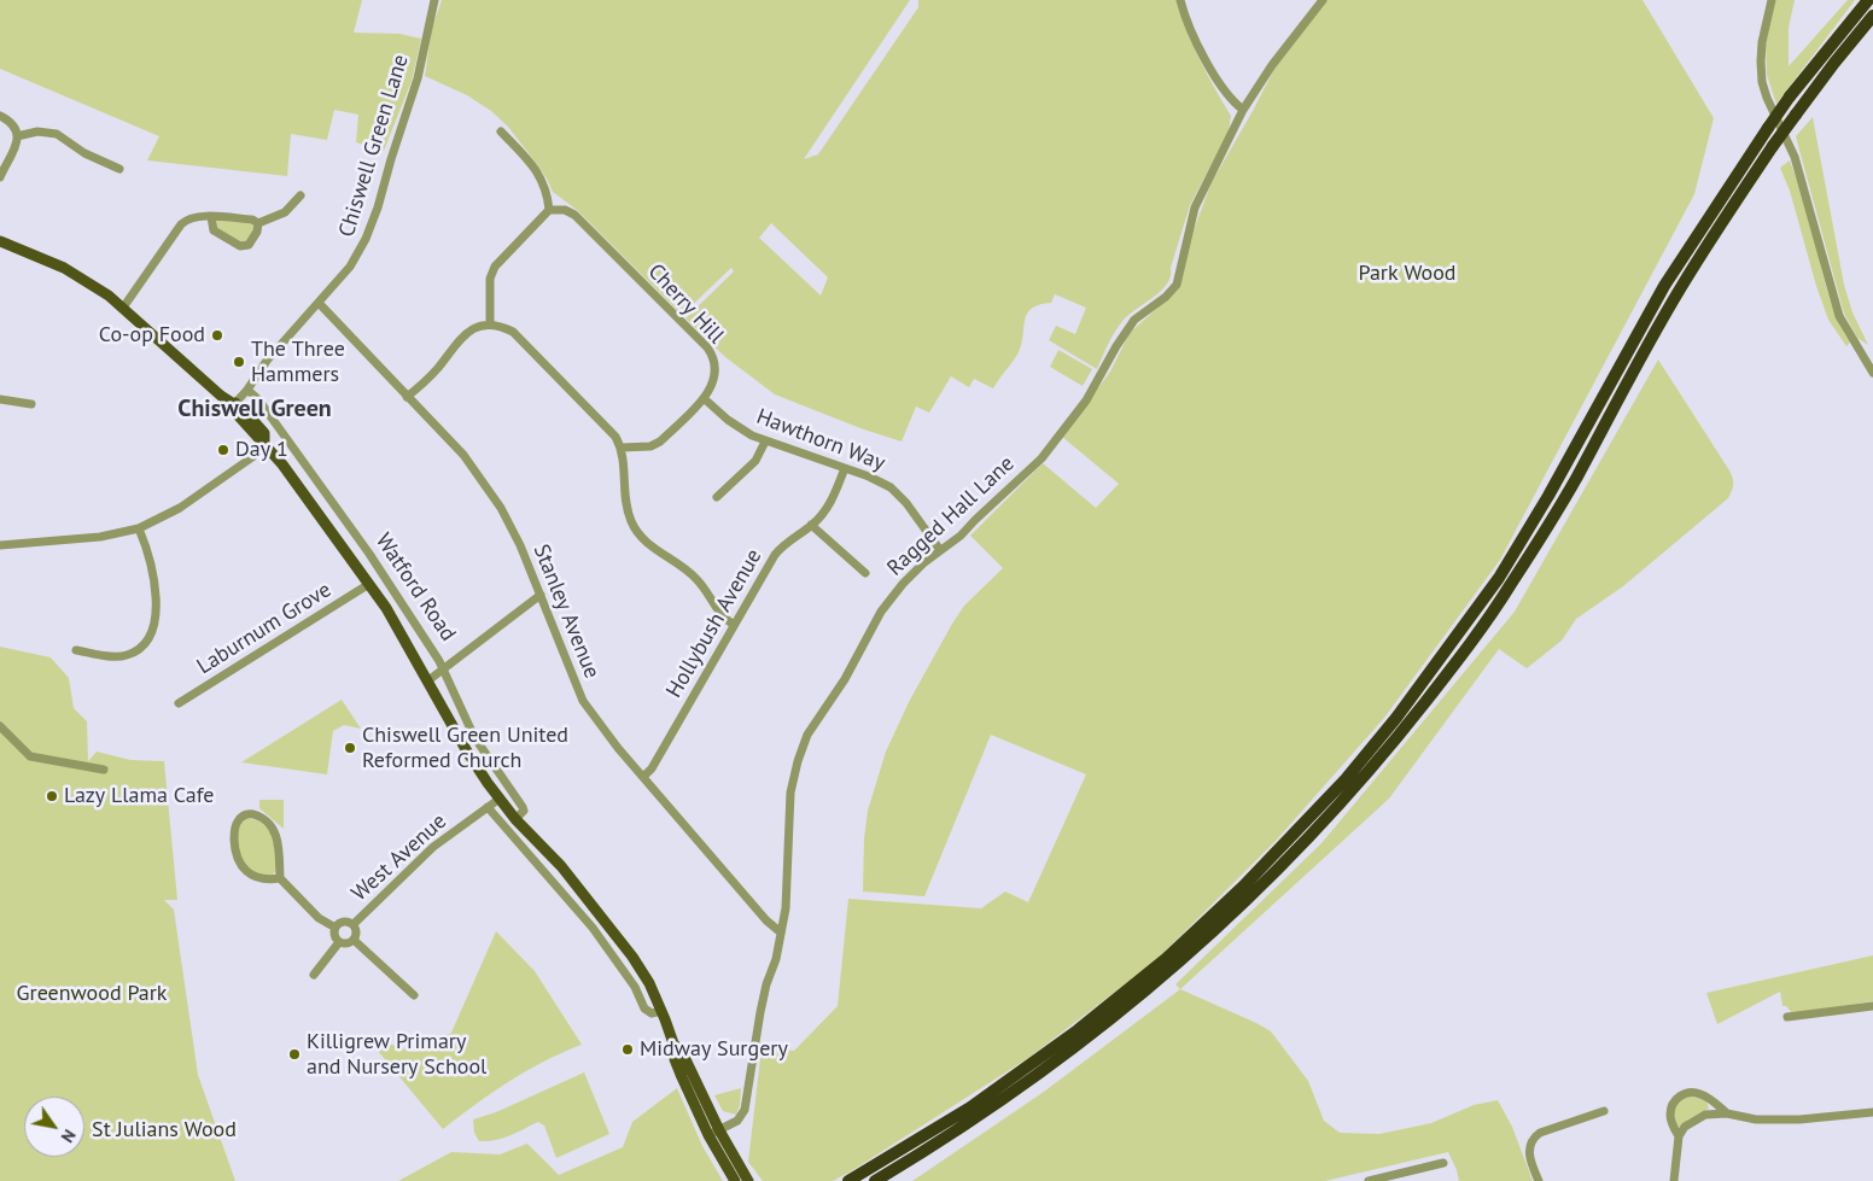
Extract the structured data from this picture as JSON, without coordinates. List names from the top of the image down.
{
  "streets": {
    "main road": ["Watford Road"],
    "street": [
      "Chiswell Green Lane",
      "Cherry Hill",
      "Hawthorn Way",
      "Ragged Hall Lane",
      "Stanley Avenue",
      "Hollybush Avenue",
      "Laburnum Grove",
      "West Avenue"
    ]
  },
  "crossings": [
    ["Chiswell Green Lane", "Watford Road"],
    ["Chiswell Green Lane", "Stanley Avenue"],
    ["Cherry Hill", "Hawthorn Way"],
    ["Hawthorn Way", "Ragged Hall Lane"],
    ["Hawthorn Way", "Hollybush Avenue"],
    ["Ragged Hall Lane", "Watford Road"],
    ["Ragged Hall Lane", "Stanley Avenue"],
    ["Watford Road", "Laburnum Grove"],
    ["Watford Road", "West Avenue"],
    ["Stanley Avenue", "Hollybush Avenue"]
  ],
  "districts": ["Chiswell Green"],
  "parks": ["Park Wood", "Greenwood Park", "St Julians Wood"],
  "places": [
    "Co-op Food",
    "The Three Hammers",
    "Day 1",
    "Chiswell Green United Reformed Church",
    "Lazy Llama Cafe",
    "Midway Surgery",
    "Killigrew Primary and Nursery School"
  ],
  "north": "bottom right"
}
